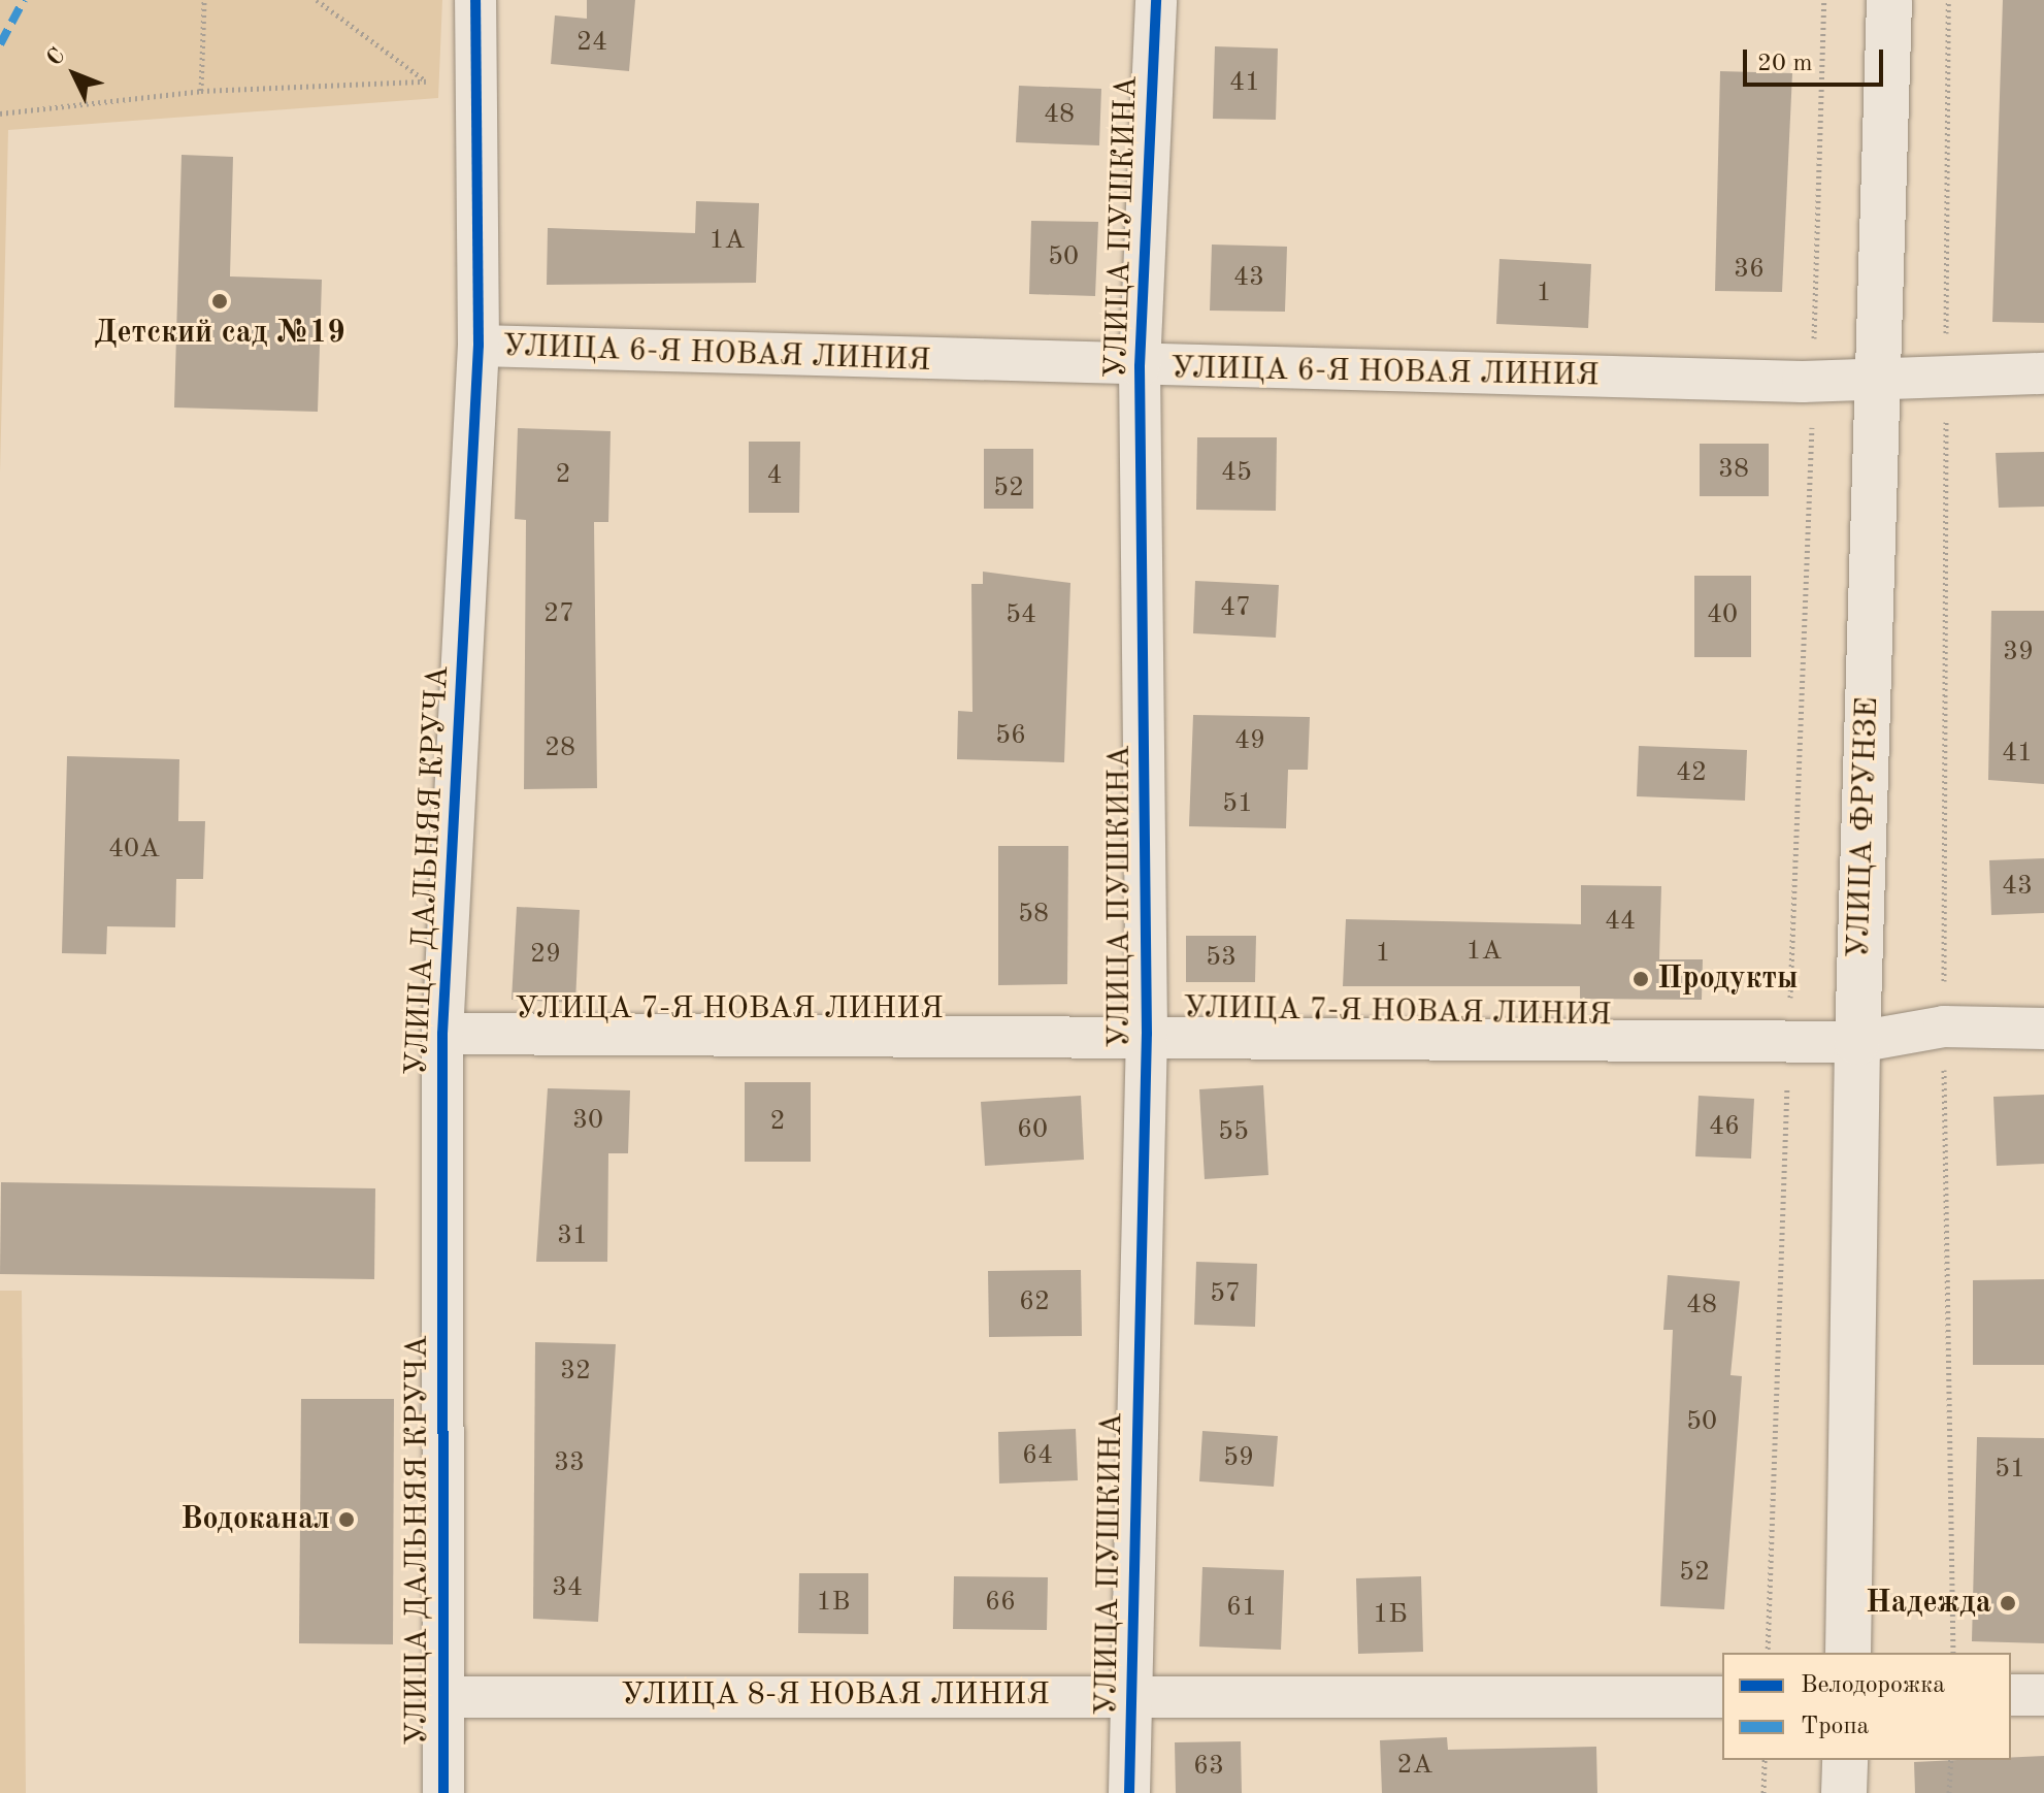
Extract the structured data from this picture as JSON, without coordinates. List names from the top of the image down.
{
  "streets": {
    "main road": ["УЛИЦА ФРУНЗЕ"],
    "street": [
      "УЛИЦА ПУШКИНА",
      "УЛИЦА 6-Я НОВАЯ ЛИНИЯ",
      "УЛИЦА ДАЛЬНЯЯ КРУЧА",
      "УЛИЦА 7-Я НОВАЯ ЛИНИЯ",
      "УЛИЦА 8-Я НОВАЯ ЛИНИЯ"
    ]
  },
  "crossings": [
    ["УЛИЦА ПУШКИНА", "УЛИЦА 6-Я НОВАЯ ЛИНИЯ"],
    ["УЛИЦА ПУШКИНА", "УЛИЦА 7-Я НОВАЯ ЛИНИЯ"],
    ["УЛИЦА ПУШКИНА", "УЛИЦА 8-Я НОВАЯ ЛИНИЯ"],
    ["УЛИЦА 6-Я НОВАЯ ЛИНИЯ", "УЛИЦА ФРУНЗЕ"],
    ["УЛИЦА 6-Я НОВАЯ ЛИНИЯ", "УЛИЦА ДАЛЬНЯЯ КРУЧА"],
    ["УЛИЦА ФРУНЗЕ", "УЛИЦА 7-Я НОВАЯ ЛИНИЯ"],
    ["УЛИЦА ДАЛЬНЯЯ КРУЧА", "УЛИЦА 7-Я НОВАЯ ЛИНИЯ"],
    ["УЛИЦА ДАЛЬНЯЯ КРУЧА", "УЛИЦА 8-Я НОВАЯ ЛИНИЯ"]
  ],
  "places": [
    "Детский сад №19",
    "Продукты",
    "Водоканал",
    "Надежда"
  ],
  "house_numbers": [
    "24",
    "41",
    "48",
    "1А",
    "50",
    "36",
    "43",
    "1",
    "38",
    "45",
    "2",
    "4",
    "52",
    "47",
    "27",
    "54",
    "40",
    "39",
    "56",
    "49",
    "28",
    "41",
    "42",
    "51",
    "40А",
    "43",
    "58",
    "44",
    "1А",
    "1",
    "29",
    "53",
    "30",
    "2",
    "46",
    "60",
    "55",
    "31",
    "57",
    "62",
    "48",
    "32",
    "50",
    "64",
    "59",
    "33",
    "51",
    "52",
    "34",
    "1В",
    "66",
    "61",
    "1Б",
    "2А",
    "63"
  ],
  "legend": ["Велодорожка", "Тропа"],
  "scale_bar": "20 m",
  "north": "top left"
}
